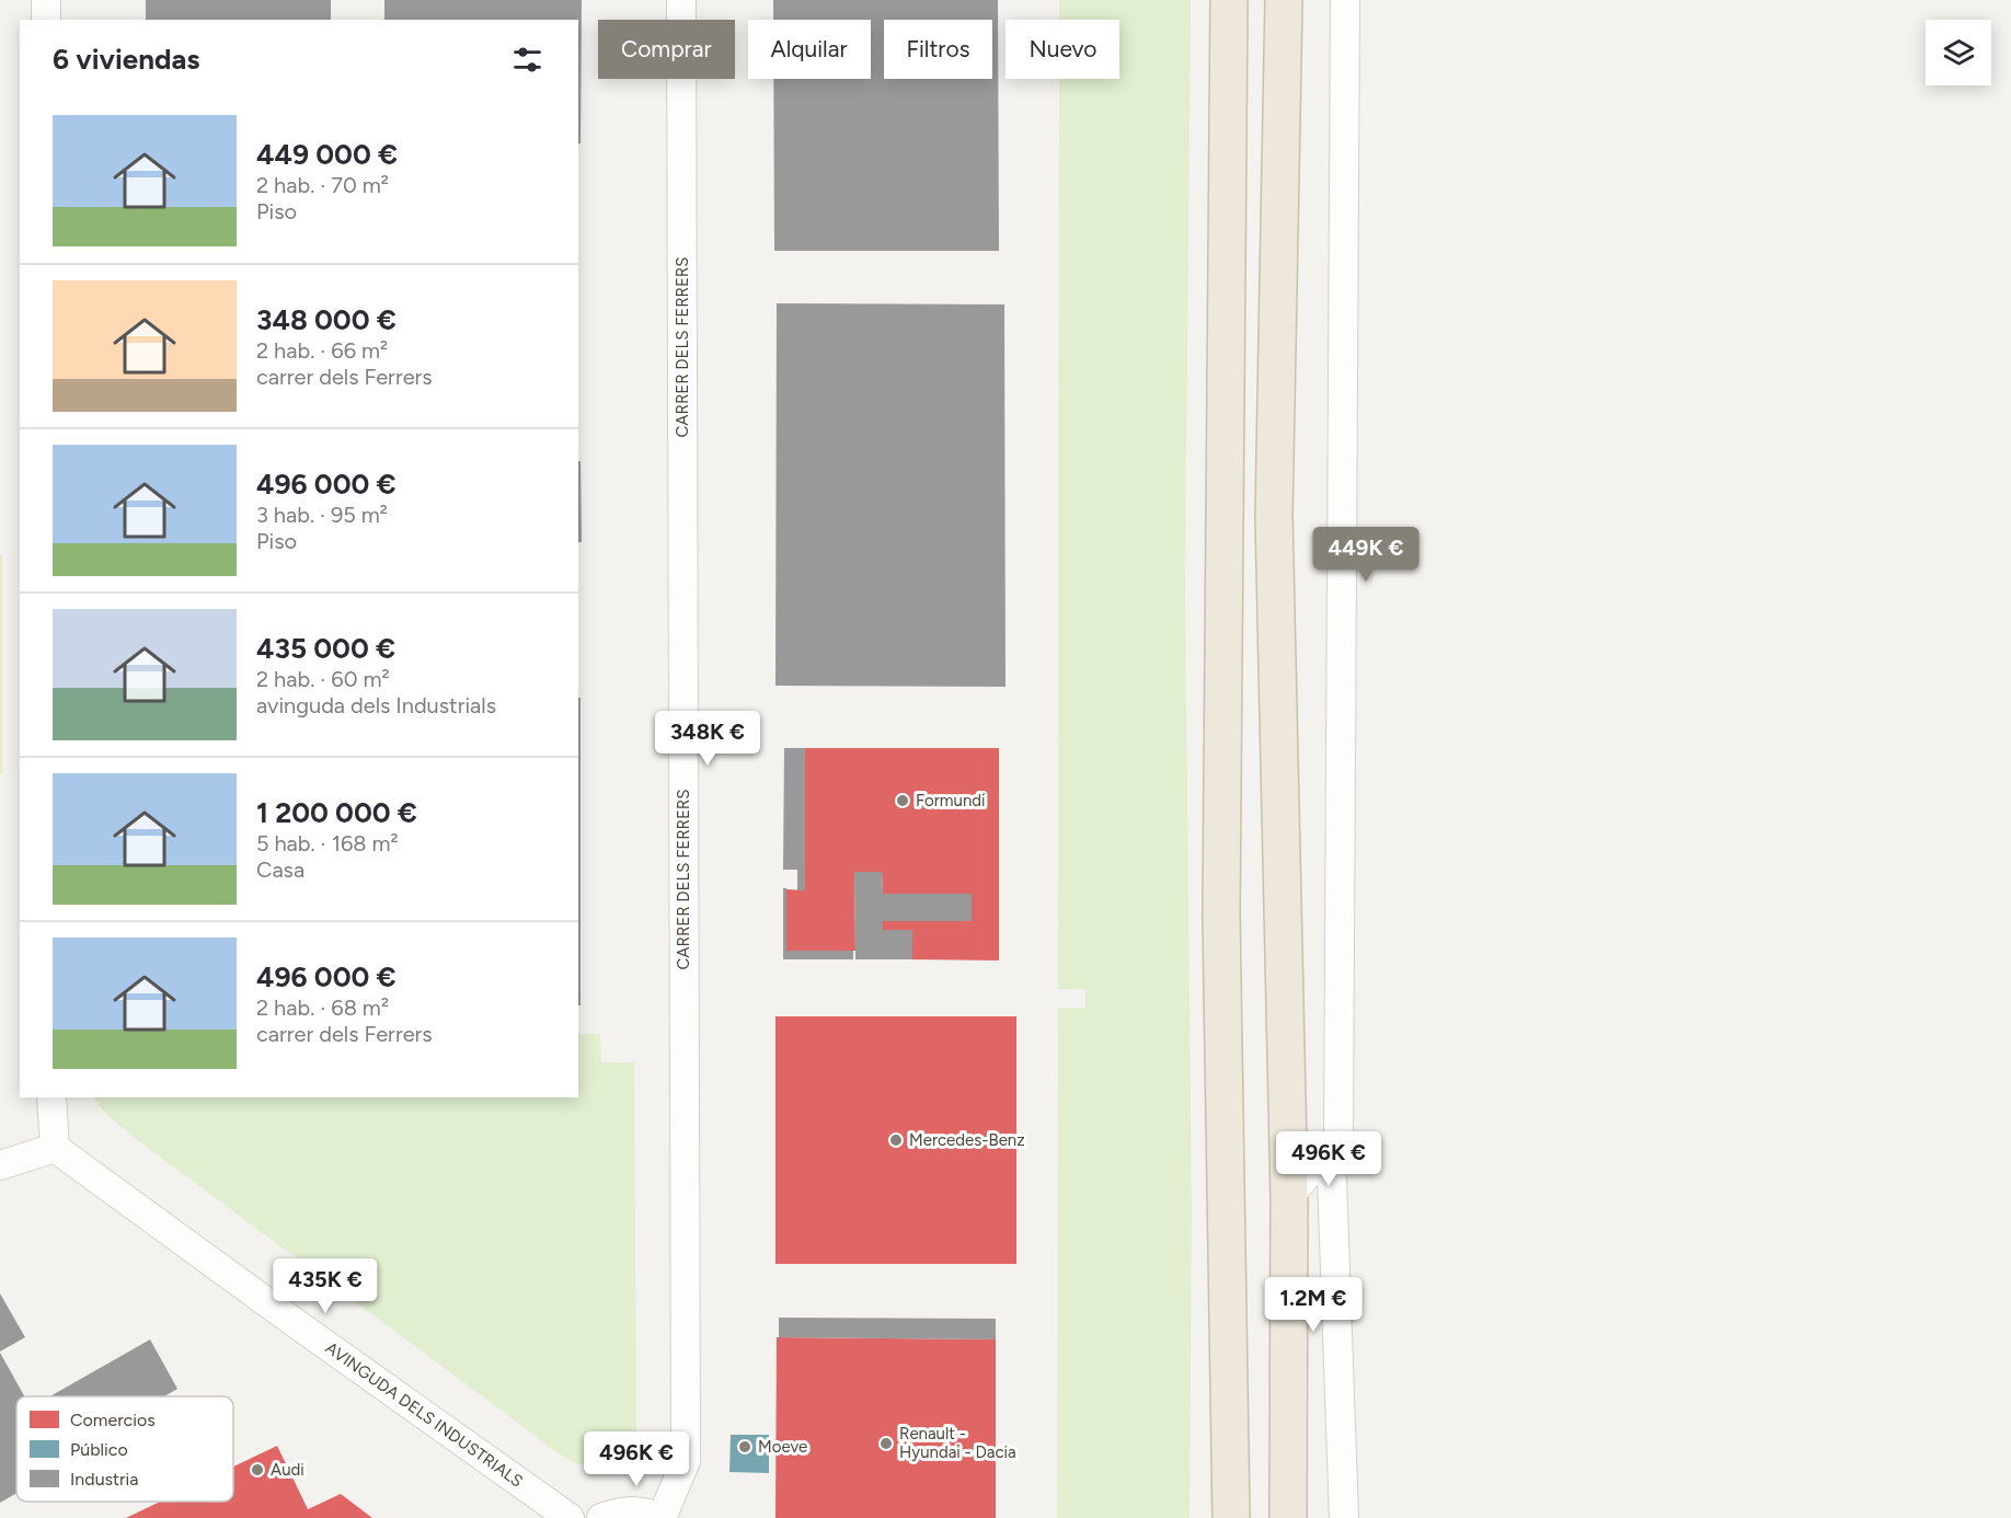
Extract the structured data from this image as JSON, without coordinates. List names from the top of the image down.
{
  "streets": {
    "street": ["CARRER DELS FERRERS", "AVINGUDA DELS INDUSTRIALS"]
  },
  "places": [
    "Formundi",
    "Mercedes-Benz",
    "Renault - Hyundai - Dacia",
    "Moeve",
    "Audi"
  ],
  "legend": ["Comercios", "Público", "Industria"],
  "page": {
    "chip": [
      "Comprar",
      "Alquilar",
      "Filtros",
      "Nuevo"
    ],
    "heading": "6 viviendas",
    "list": [
      {
        "name": "449 000 €",
        "note": "2 hab. · 70 m² · Piso"
      },
      {
        "name": "348 000 €",
        "note": "2 hab. · 66 m² · carrer dels Ferrers"
      },
      {
        "name": "496 000 €",
        "note": "3 hab. · 95 m² · Piso"
      },
      {
        "name": "435 000 €",
        "note": "2 hab. · 60 m² · avinguda dels Industrials"
      },
      {
        "name": "1 200 000 €",
        "note": "5 hab. · 168 m² · Casa"
      },
      {
        "name": "496 000 €",
        "note": "2 hab. · 68 m² · carrer dels Ferrers"
      }
    ],
    "price": [
      "449K €",
      "348K €",
      "496K €",
      "435K €",
      "1.2M €",
      "496K €"
    ]
  }
}
